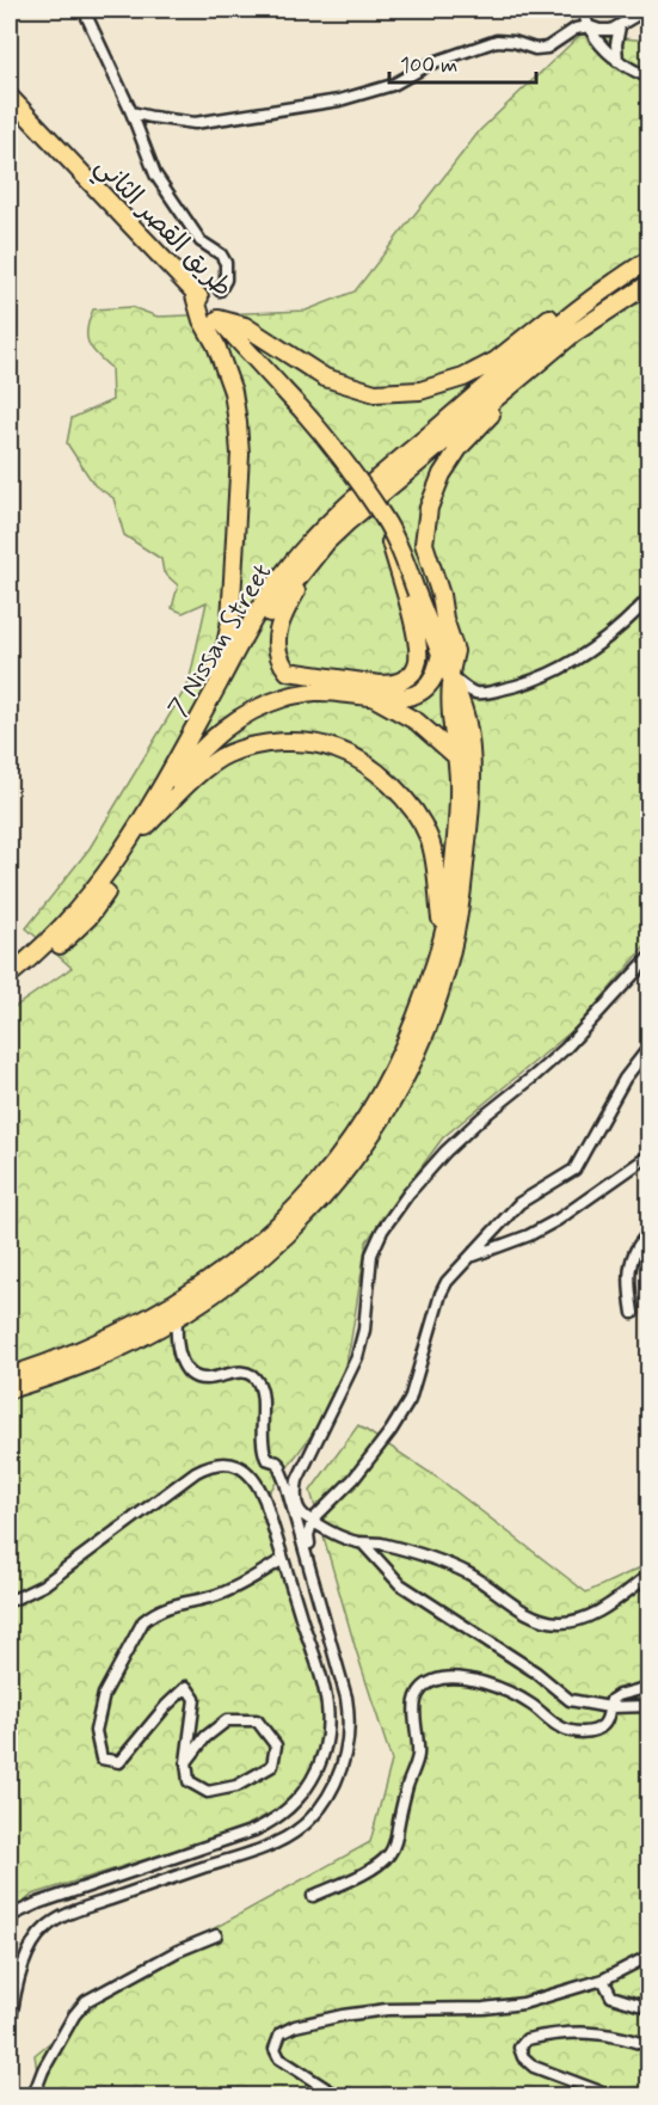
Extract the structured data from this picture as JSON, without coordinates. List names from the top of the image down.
{
  "streets": {
    "main road": ["طريق القصر الثاني", "7 Nissan Street"]
  },
  "scale_bar": "100 m"
}
